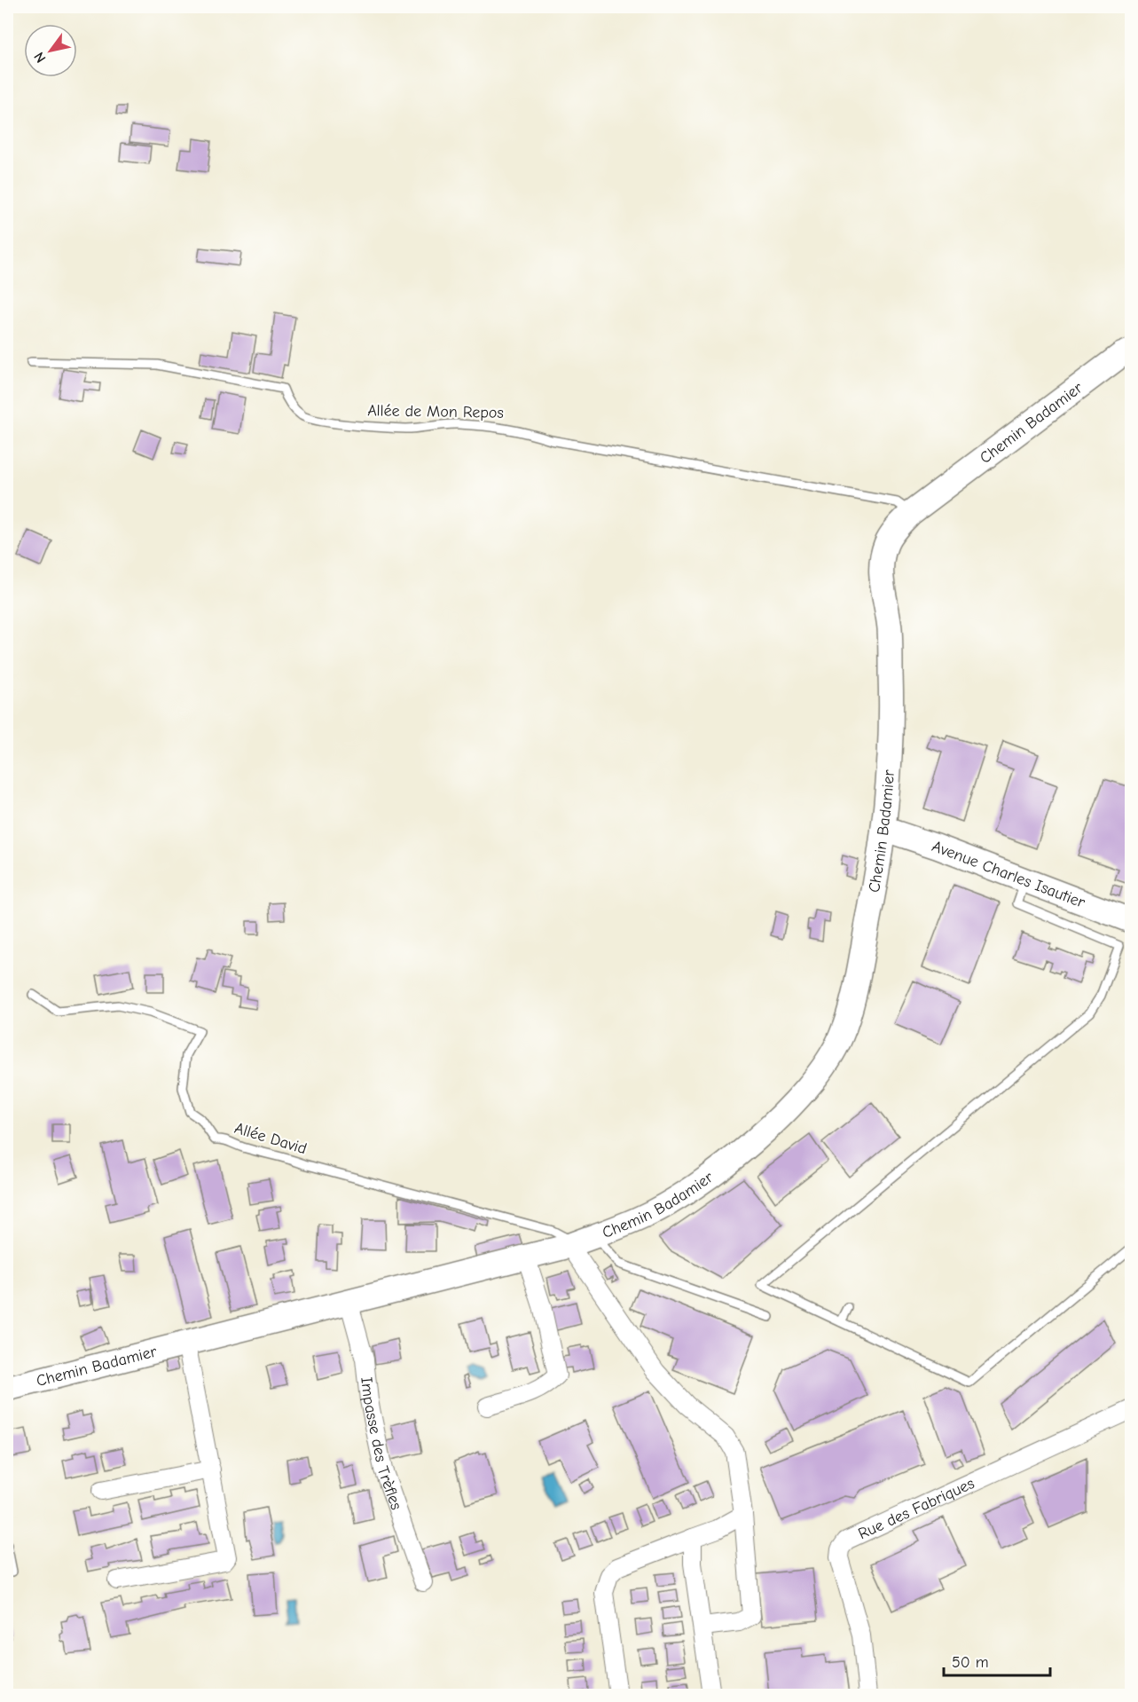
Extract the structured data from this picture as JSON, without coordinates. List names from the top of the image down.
{
  "streets": {
    "street": [
      "Chemin Badamier",
      "Avenue Charles Isautier",
      "Impasse des Trèfles",
      "Rue des Fabriques"
    ],
    "lane": ["Allée de Mon Repos", "Allée David"]
  },
  "crossings": [
    ["Allée de Mon Repos", "Chemin Badamier"],
    ["Chemin Badamier", "Avenue Charles Isautier"],
    ["Chemin Badamier", "Allée David"],
    ["Chemin Badamier", "Impasse des Trèfles"]
  ],
  "scale_bar": "50 m",
  "north": "bottom left"
}
